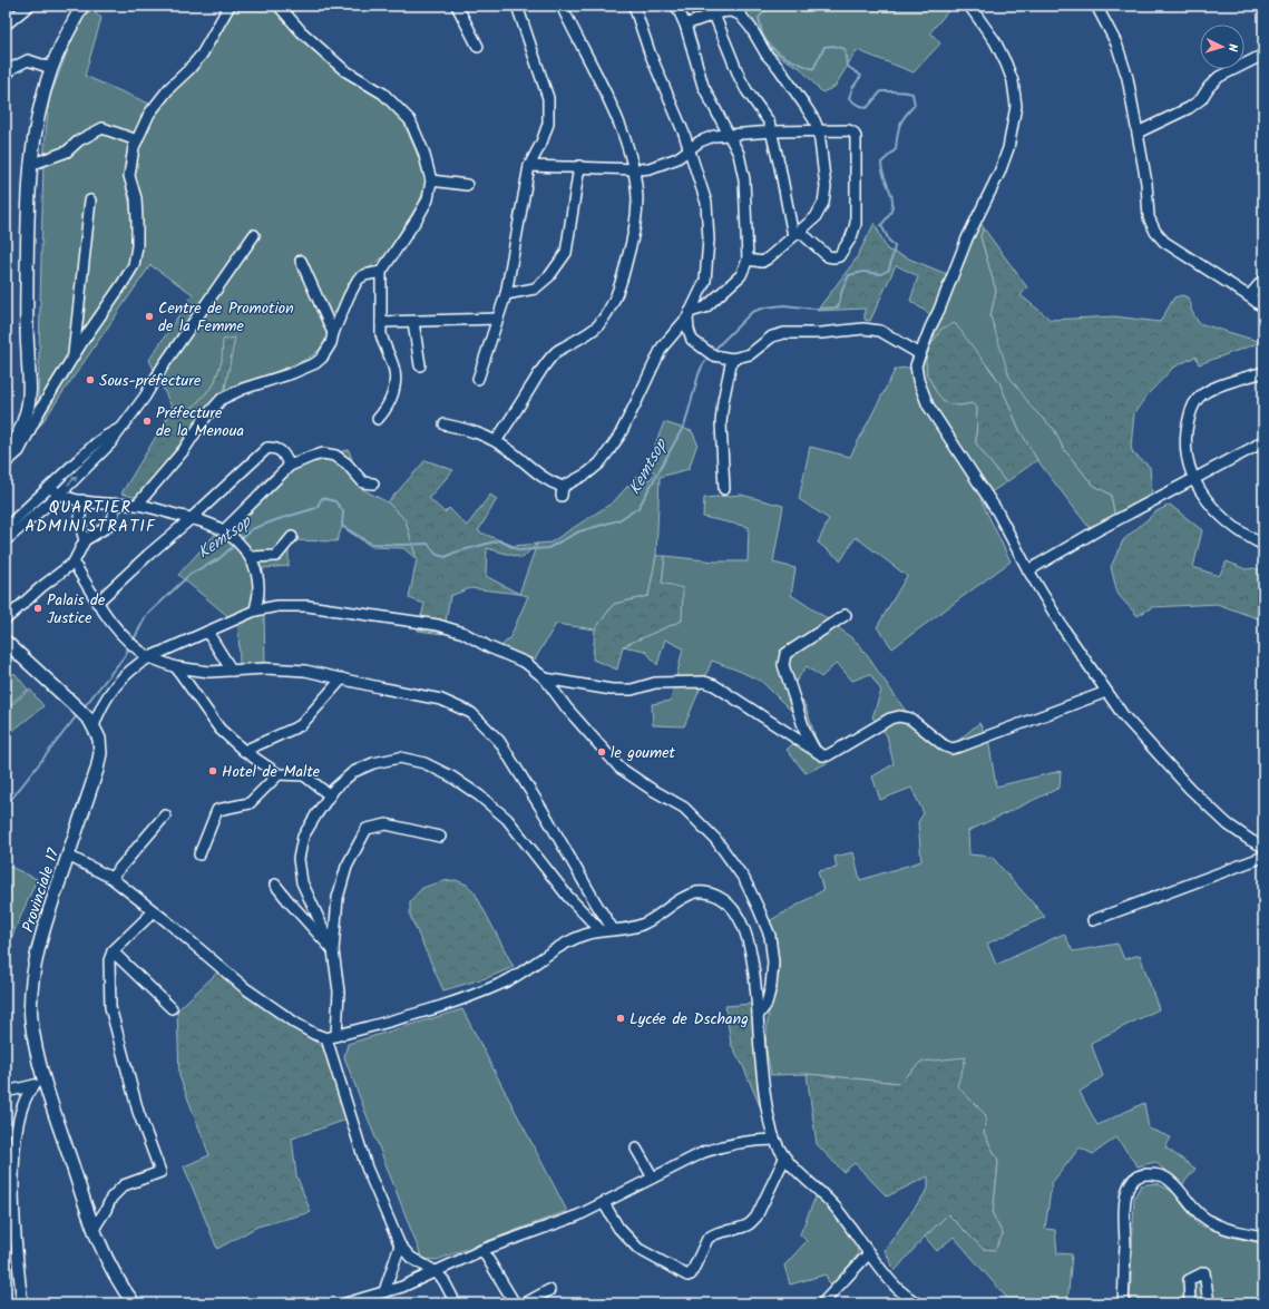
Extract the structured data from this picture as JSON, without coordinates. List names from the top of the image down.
{
  "streets": {
    "main road": ["Provinciale 17"]
  },
  "districts": ["QUARTIER ADMINISTRATIF"],
  "water": ["Kemtsop"],
  "places": [
    "Centre de Promotion de la Femme",
    "Sous-préfecture",
    "Préfecture de la Menoua",
    "Palais de Justice",
    "le goumet",
    "Hotel de Malte",
    "Lycée de Dschang"
  ],
  "north": "right"
}
